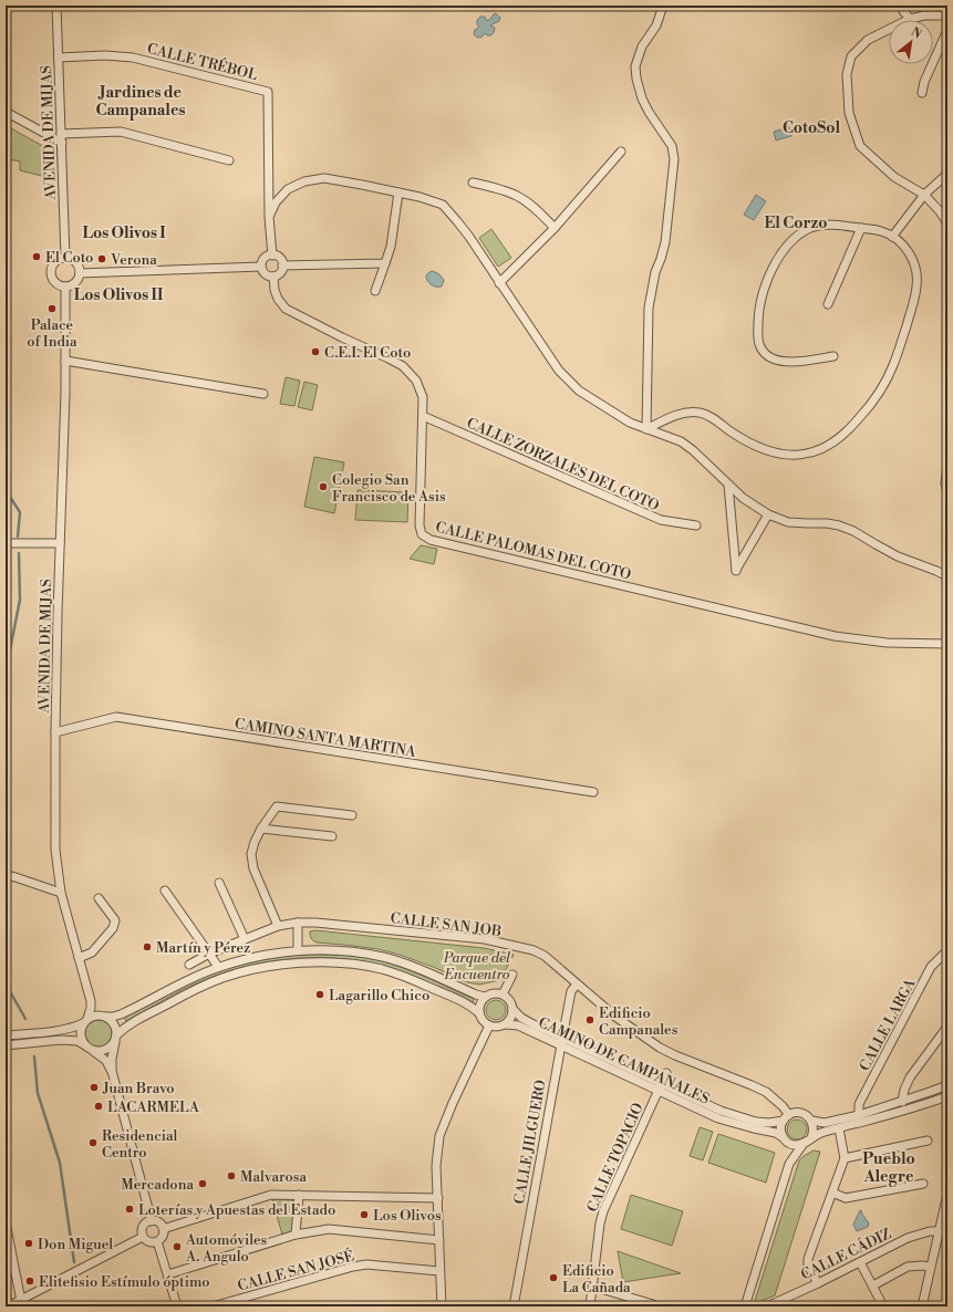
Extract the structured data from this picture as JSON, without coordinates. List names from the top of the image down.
{
  "streets": {
    "street": [
      "CALLE TRÉBOL",
      "AVENIDA DE MIJAS",
      "CALLE ZORZALES DEL COTO",
      "CALLE PALOMAS DEL COTO",
      "CAMINO SANTA MARTINA",
      "CALLE SAN JOB",
      "CALLE LARGA",
      "CAMINO DE CAMPANALES",
      "CALLE JILGUERO",
      "CALLE TOPACIO",
      "CALLE CÁDIZ",
      "CALLE SAN JOSÉ"
    ]
  },
  "crossings": [
    ["CALLE TRÉBOL", "AVENIDA DE MIJAS"],
    ["AVENIDA DE MIJAS", "CAMINO SANTA MARTINA"],
    ["CALLE ZORZALES DEL COTO", "CALLE PALOMAS DEL COTO"],
    ["CALLE SAN JOB", "CAMINO DE CAMPANALES"],
    ["CALLE SAN JOB", "CALLE JILGUERO"],
    ["CAMINO DE CAMPANALES", "CALLE JILGUERO"],
    ["CAMINO DE CAMPANALES", "CALLE TOPACIO"]
  ],
  "districts": [
    "Jardines de Campanales",
    "CotoSol",
    "El Corzo",
    "Los Olivos I",
    "Los Olivos II",
    "Pueblo Alegre"
  ],
  "parks": ["Parque del Encuentro"],
  "places": [
    "El Coto",
    "Verona",
    "Palace of India",
    "C.E.I. El Coto",
    "Colegio San Francisco de Asis",
    "Martín y Pérez",
    "Lagarillo Chico",
    "Edificio Campanales",
    "Juan Bravo",
    "LACARMELA",
    "Residencial Centro",
    "Malvarosa",
    "Mercadona",
    "Loterías y Apuestas del Estado",
    "Los Olivos",
    "Don Miguel",
    "Automóviles A. Angulo",
    "Edificio La Cañada",
    "Elitefisio Estímulo óptimo"
  ],
  "north": "top right"
}
